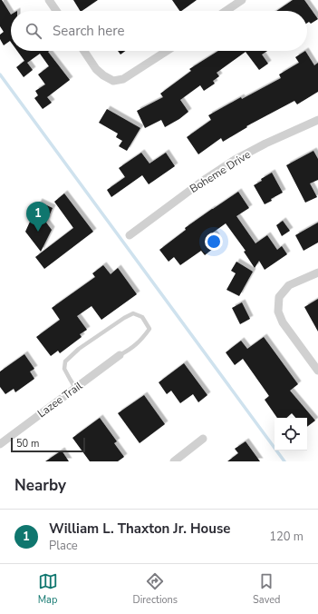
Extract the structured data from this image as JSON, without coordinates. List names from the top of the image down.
{
  "streets": {
    "street": ["Boheme Drive", "Lazee Trail"]
  },
  "scale_bar": "50 m",
  "page": {
    "search": "Search here",
    "pins": "1",
    "scale": "50 m",
    "heading": "Nearby",
    "list": [
      {
        "mark": "1",
        "name": "William L. Thaxton Jr. House",
        "note": "Place",
        "value": "120 m"
      }
    ],
    "nav": ["Map", "Directions", "Saved"]
  }
}
